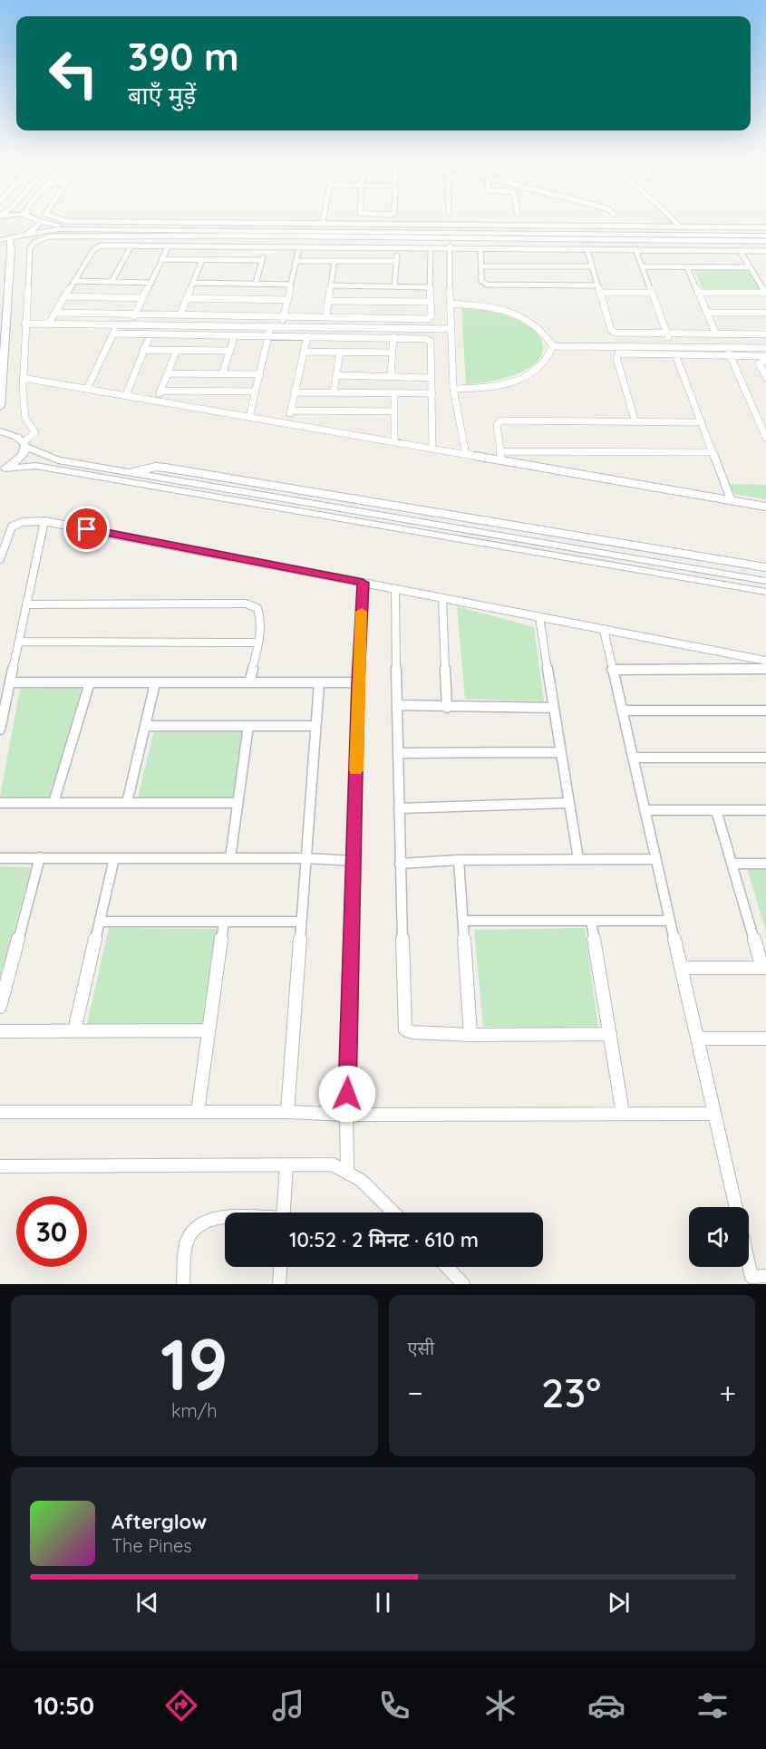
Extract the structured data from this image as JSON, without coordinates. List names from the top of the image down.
{
  "page": {
    "turn": ["390 m", "बाएँ मुड़ें"],
    "limit": "30",
    "trip": "10:52 · 2 मिनट · 610 m",
    "tile": [
      ["19", "km/h"],
      "एसी"
    ],
    "heat": ["−", "23°", "+"],
    "song": ["Afterglow", "The Pines"],
    "tabs": "10:50"
  }
}
